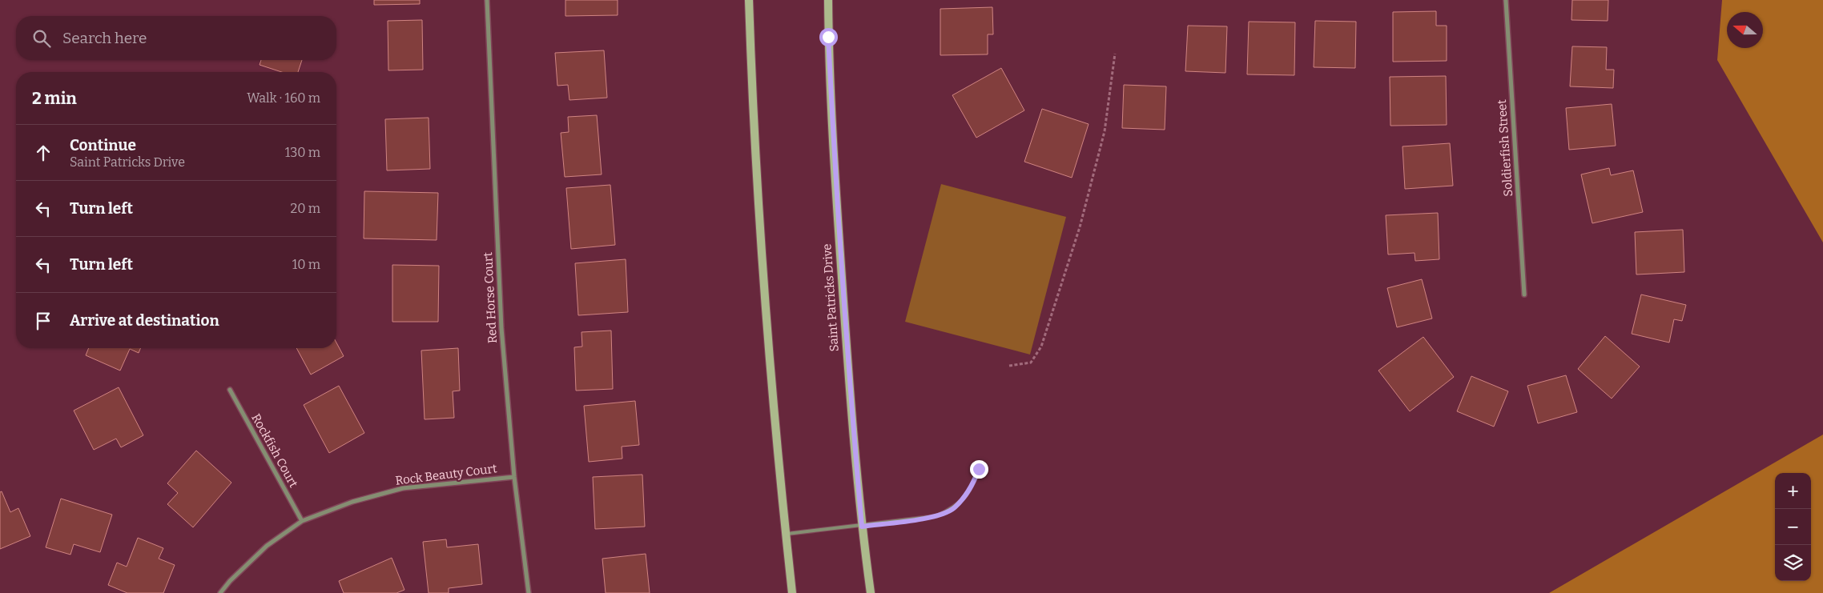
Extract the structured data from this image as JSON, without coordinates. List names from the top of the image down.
{
  "streets": {
    "main road": ["Saint Patricks Drive"],
    "street": [
      "Soldierfish Street",
      "Red Horse Court",
      "Rockfish Court",
      "Rock Beauty Court"
    ]
  },
  "crossings": [
    ["Red Horse Court", "Rock Beauty Court"],
    ["Rockfish Court", "Rock Beauty Court"]
  ],
  "north": "left",
  "page": {
    "search": "Search here",
    "heading": ["2 min", "Walk · 160 m"],
    "list": [
      ["Continue", "Saint Patricks Drive", "130 m"],
      ["Turn left", "20 m"],
      ["Turn left", "10 m"],
      "Arrive at destination"
    ],
    "map_buttons": ["+", "−"]
  }
}
